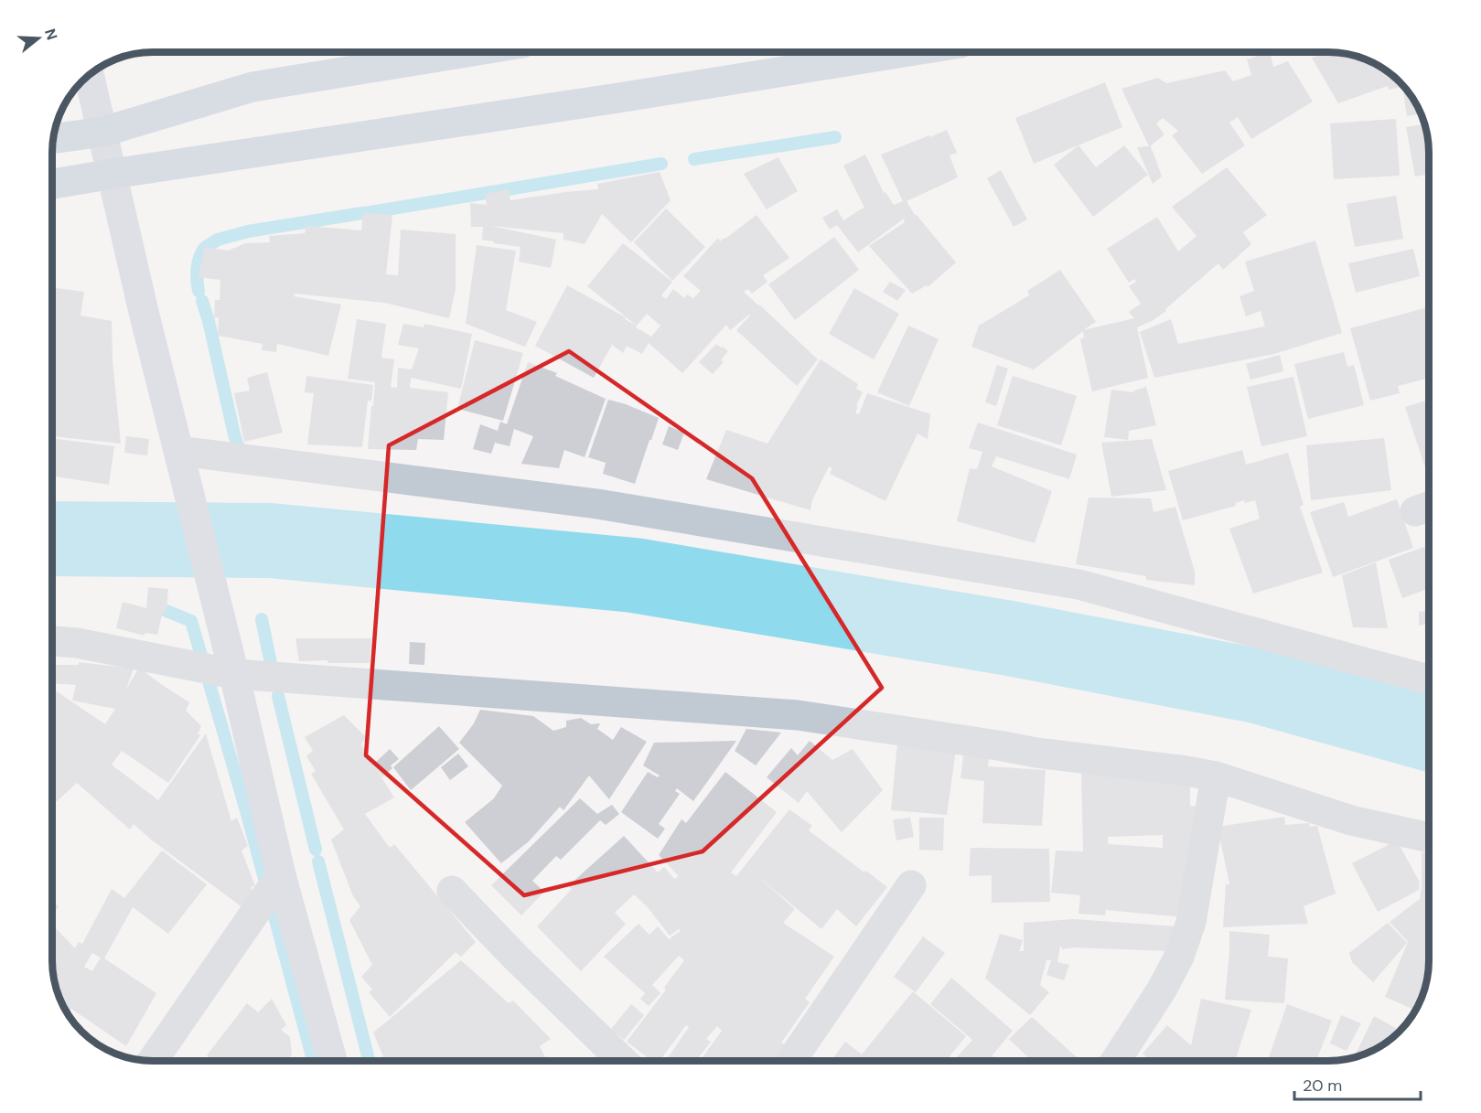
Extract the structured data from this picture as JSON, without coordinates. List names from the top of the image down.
{
  "scale_bar": "20 m",
  "north": "right"
}
